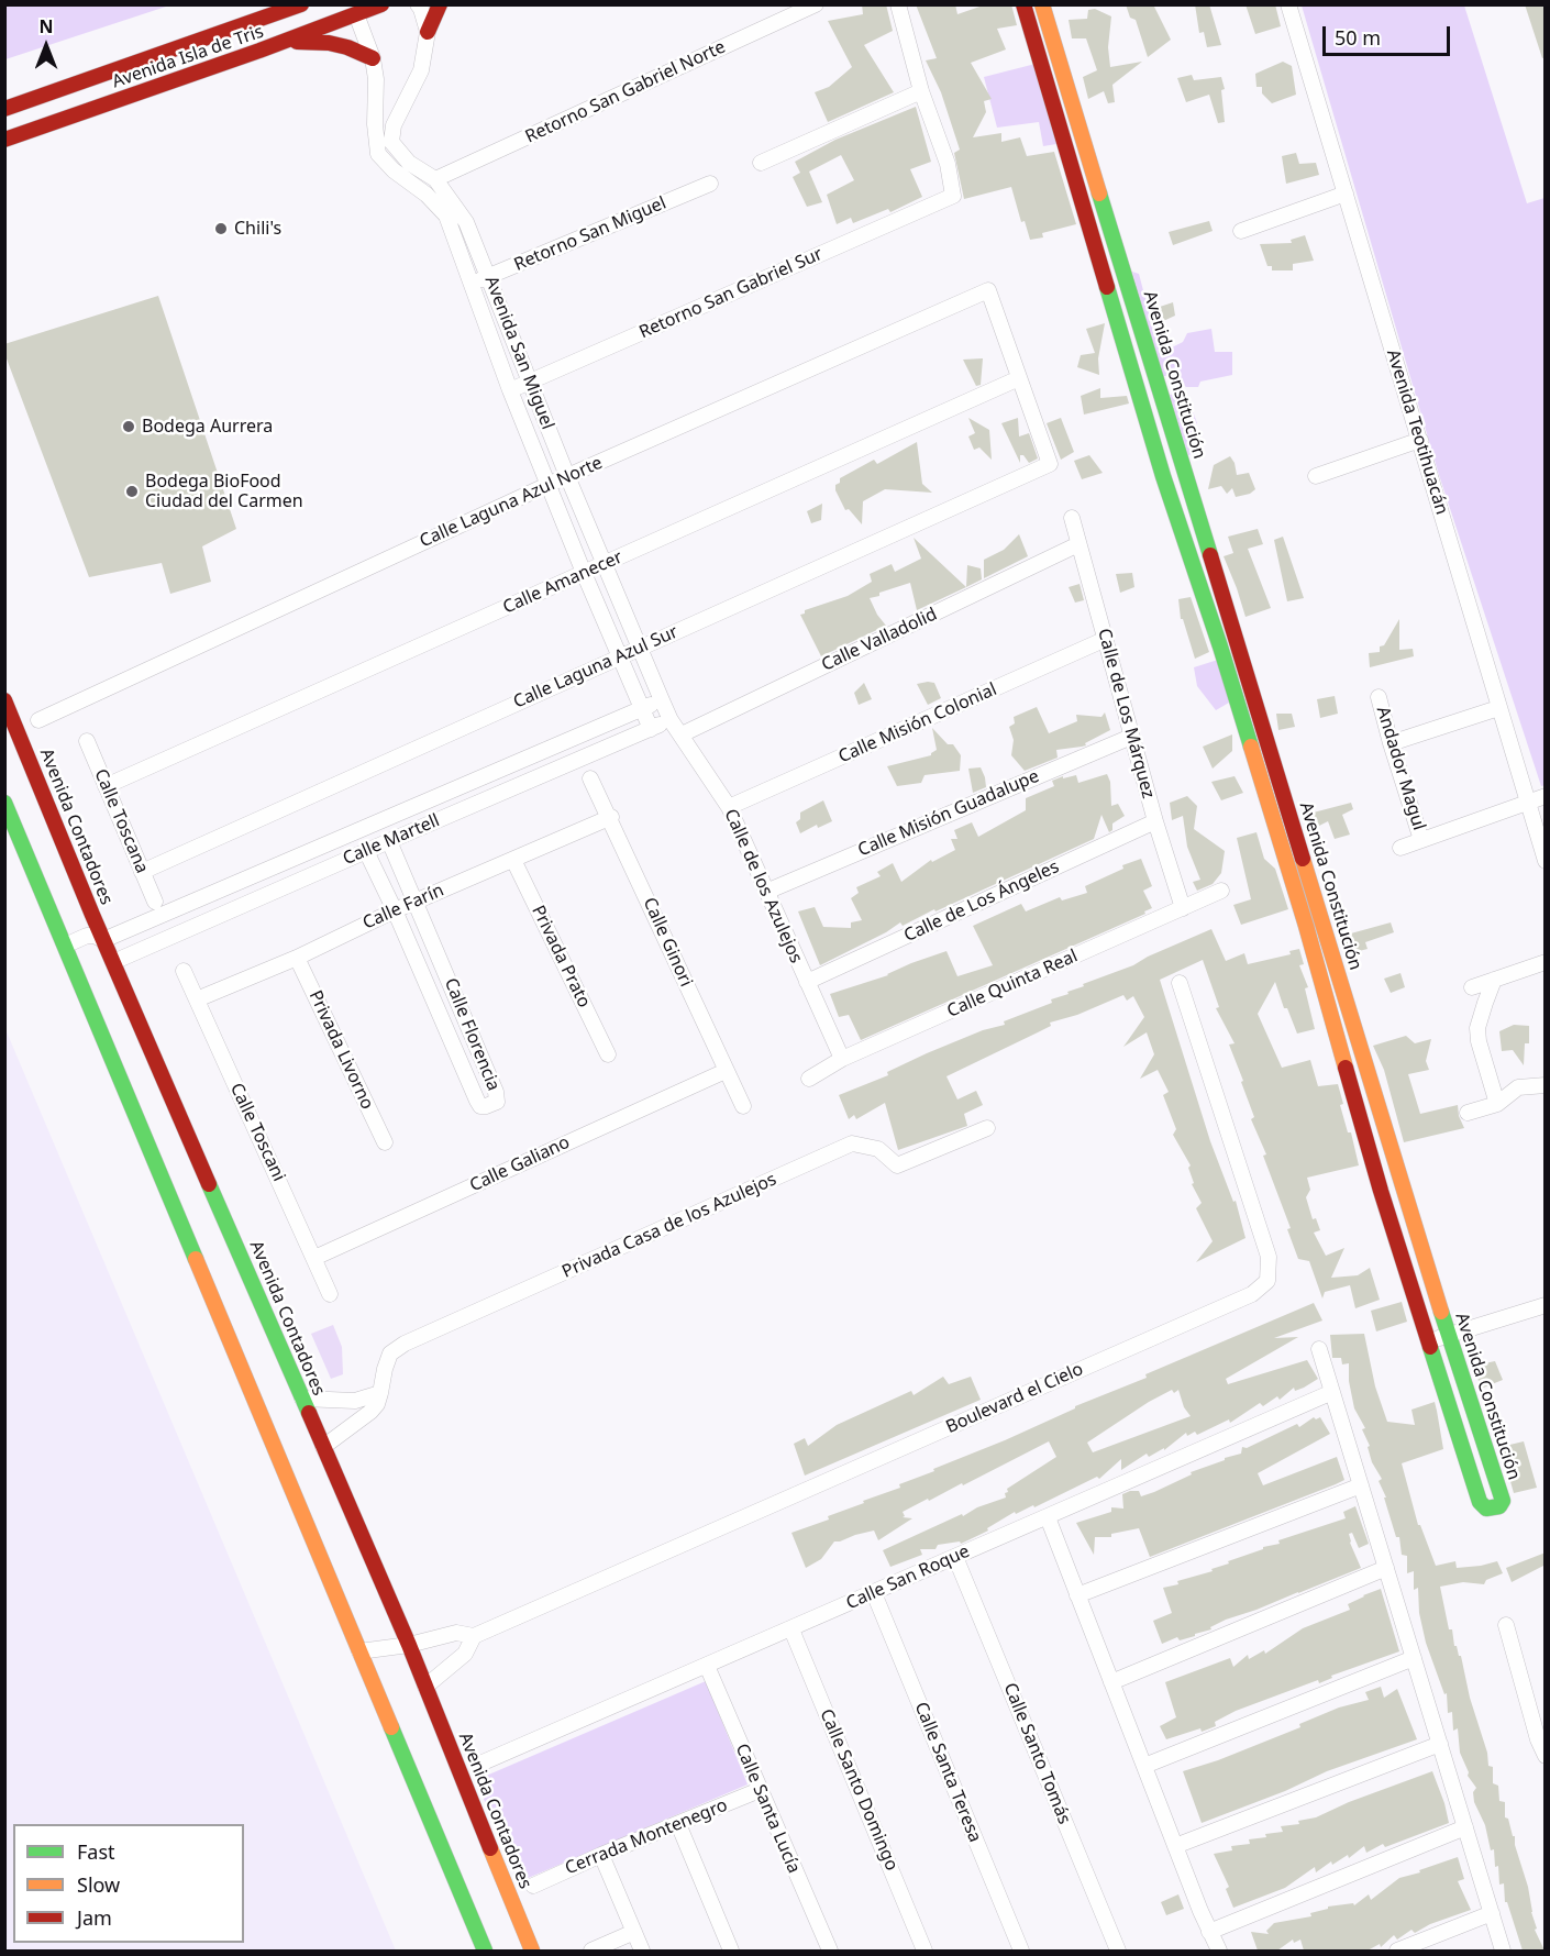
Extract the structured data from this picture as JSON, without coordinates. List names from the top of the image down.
{
  "streets": {
    "main road": ["Avenida Isla de Tris", "Avenida Constitución", "Avenida Contadores"],
    "street": [
      "Retorno San Gabriel Norte",
      "Retorno San Miguel",
      "Retorno San Gabriel Sur",
      "Avenida San Miguel",
      "Avenida Teotihuacán",
      "Calle Laguna Azul Norte",
      "Calle Amanecer",
      "Calle Valladolid",
      "Calle Laguna Azul Sur",
      "Calle de Los Márquez",
      "Calle Misión Colonial",
      "Andador Magul",
      "Calle Misión Guadalupe",
      "Calle Toscana",
      "Calle Martell",
      "Calle de los Azulejos",
      "Calle de Los Ángeles",
      "Calle Farín",
      "Calle Ginori",
      "Privada Prato",
      "Calle Quinta Real",
      "Calle Florencia",
      "Privada Livorno",
      "Calle Toscani",
      "Calle Galiano",
      "Privada Casa de los Azulejos",
      "Boulevard el Cielo",
      "Calle San Roque",
      "Calle Santo Tomás",
      "Calle Santa Teresa",
      "Calle Santo Domingo",
      "Calle Santa Lucía",
      "Cerrada Montenegro"
    ]
  },
  "crossings": [
    ["Avenida Isla de Tris", "Avenida San Miguel"],
    ["Retorno San Gabriel Norte", "Avenida San Miguel"],
    ["Retorno San Miguel", "Avenida San Miguel"],
    ["Retorno San Gabriel Sur", "Avenida San Miguel"],
    ["Avenida San Miguel", "Calle Laguna Azul Norte"],
    ["Avenida San Miguel", "Calle Amanecer"],
    ["Avenida San Miguel", "Calle Laguna Azul Sur"],
    ["Avenida San Miguel", "Calle Martell"],
    ["Avenida San Miguel", "Calle de los Azulejos"],
    ["Calle Laguna Azul Norte", "Calle Amanecer"],
    ["Calle Laguna Azul Norte", "Calle Laguna Azul Sur"],
    ["Calle Amanecer", "Calle Laguna Azul Sur"],
    ["Calle Amanecer", "Calle Toscana"],
    ["Calle Valladolid", "Calle de Los Márquez"],
    ["Calle Valladolid", "Calle de los Azulejos"],
    ["Calle Laguna Azul Sur", "Calle Toscana"],
    ["Calle de Los Márquez", "Calle Misión Colonial"],
    ["Calle de Los Márquez", "Calle Misión Guadalupe"],
    ["Calle de Los Márquez", "Calle de Los Ángeles"],
    ["Calle de Los Márquez", "Calle Quinta Real"],
    ["Calle Misión Colonial", "Calle de los Azulejos"],
    ["Calle Misión Guadalupe", "Calle de los Azulejos"],
    ["Avenida Contadores", "Calle Martell"],
    ["Avenida Contadores", "Boulevard el Cielo"],
    ["Calle Martell", "Calle de los Azulejos"],
    ["Calle Martell", "Calle Florencia"],
    ["Calle de los Azulejos", "Calle de Los Ángeles"],
    ["Calle de los Azulejos", "Calle Quinta Real"],
    ["Calle Farín", "Calle Ginori"],
    ["Calle Farín", "Privada Prato"],
    ["Calle Farín", "Calle Florencia"],
    ["Calle Farín", "Privada Livorno"],
    ["Calle Farín", "Calle Toscani"],
    ["Calle Ginori", "Calle Galiano"],
    ["Calle Toscani", "Calle Galiano"],
    ["Calle San Roque", "Calle Santo Tomás"],
    ["Calle San Roque", "Calle Santa Teresa"],
    ["Calle San Roque", "Calle Santo Domingo"],
    ["Calle San Roque", "Calle Santa Lucía"],
    ["Calle Santa Lucía", "Cerrada Montenegro"]
  ],
  "places": ["Chili's", "Bodega Aurrera", "Bodega BioFood Ciudad del Carmen"],
  "legend": ["Fast", "Slow", "Jam"],
  "scale_bar": "50 m",
  "north": "top"
}
